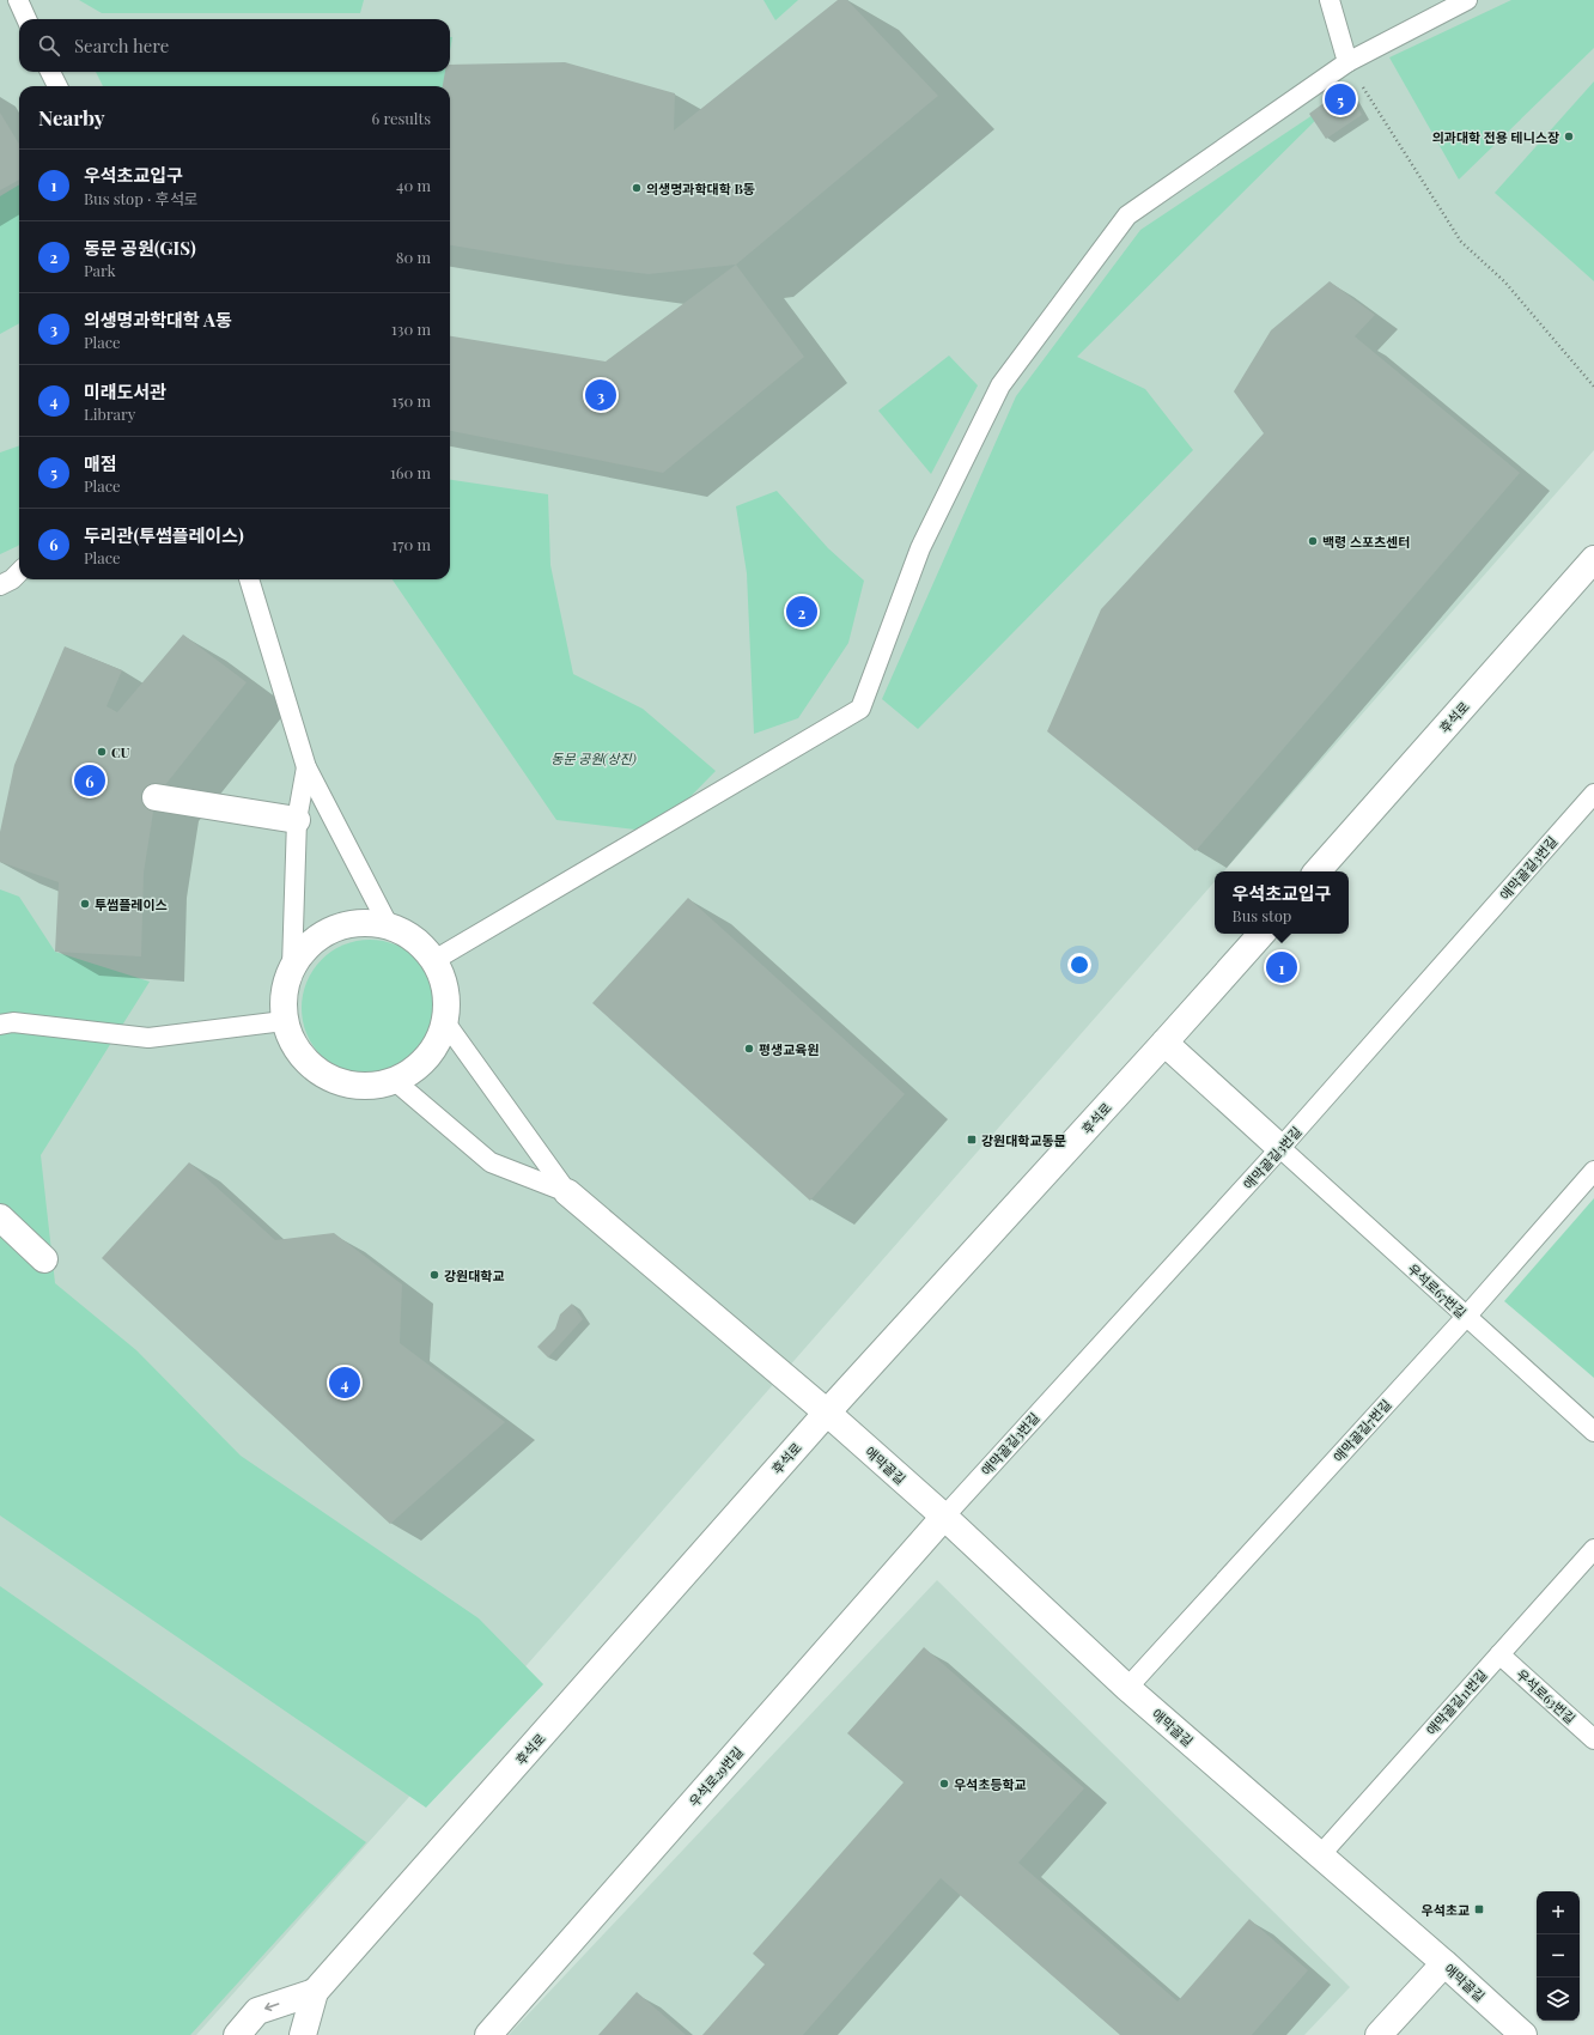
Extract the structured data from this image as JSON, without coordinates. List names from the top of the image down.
{
  "streets": {
    "street": ["후석로", "애막골길", "우석로29번길"],
    "lane": [
      "애막골길3번길",
      "우석로67번길",
      "애막골길7번길",
      "우석로63번길",
      "애막골길11번길"
    ]
  },
  "crossings": [
    ["후석로", "애막골길"],
    ["애막골길3번길", "우석로67번길"],
    ["애막골길3번길", "애막골길"],
    ["애막골길3번길", "우석로29번길"],
    ["우석로67번길", "애막골길7번길"],
    ["애막골길7번길", "애막골길"],
    ["애막골길", "애막골길11번길"],
    ["애막골길", "우석로29번길"],
    ["우석로63번길", "애막골길11번길"]
  ],
  "parks": ["동문 공원(상진)"],
  "places": {
    "other": [
      "의과대학 전용 테니스장",
      "의생명과학대학 B동",
      "백령 스포츠센터",
      "CU",
      "투썸플레이스",
      "평생교육원",
      "강원대학교",
      "우석초등학교"
    ],
    "transit": ["강원대학교동문", "우석초교"]
  },
  "page": {
    "search": "Search here",
    "pins": [
      "5",
      "3",
      "2",
      "6",
      "1",
      "4"
    ],
    "heading": ["Nearby", "6 results"],
    "list": [
      {
        "mark": "1",
        "name": "우석초교입구",
        "note": "Bus stop · 후석로",
        "value": "40 m"
      },
      {
        "mark": "2",
        "name": "동문 공원(GIS)",
        "note": "Park",
        "value": "80 m"
      },
      {
        "mark": "3",
        "name": "의생명과학대학 A동",
        "note": "Place",
        "value": "130 m"
      },
      {
        "mark": "4",
        "name": "미래도서관",
        "note": "Library",
        "value": "150 m"
      },
      {
        "mark": "5",
        "name": "매점",
        "note": "Place",
        "value": "160 m"
      },
      {
        "mark": "6",
        "name": "두리관(투썸플레이스)",
        "note": "Place",
        "value": "170 m"
      }
    ],
    "popup": ["우석초교입구", "Bus stop"],
    "map_buttons": ["+", "−"]
  }
}
